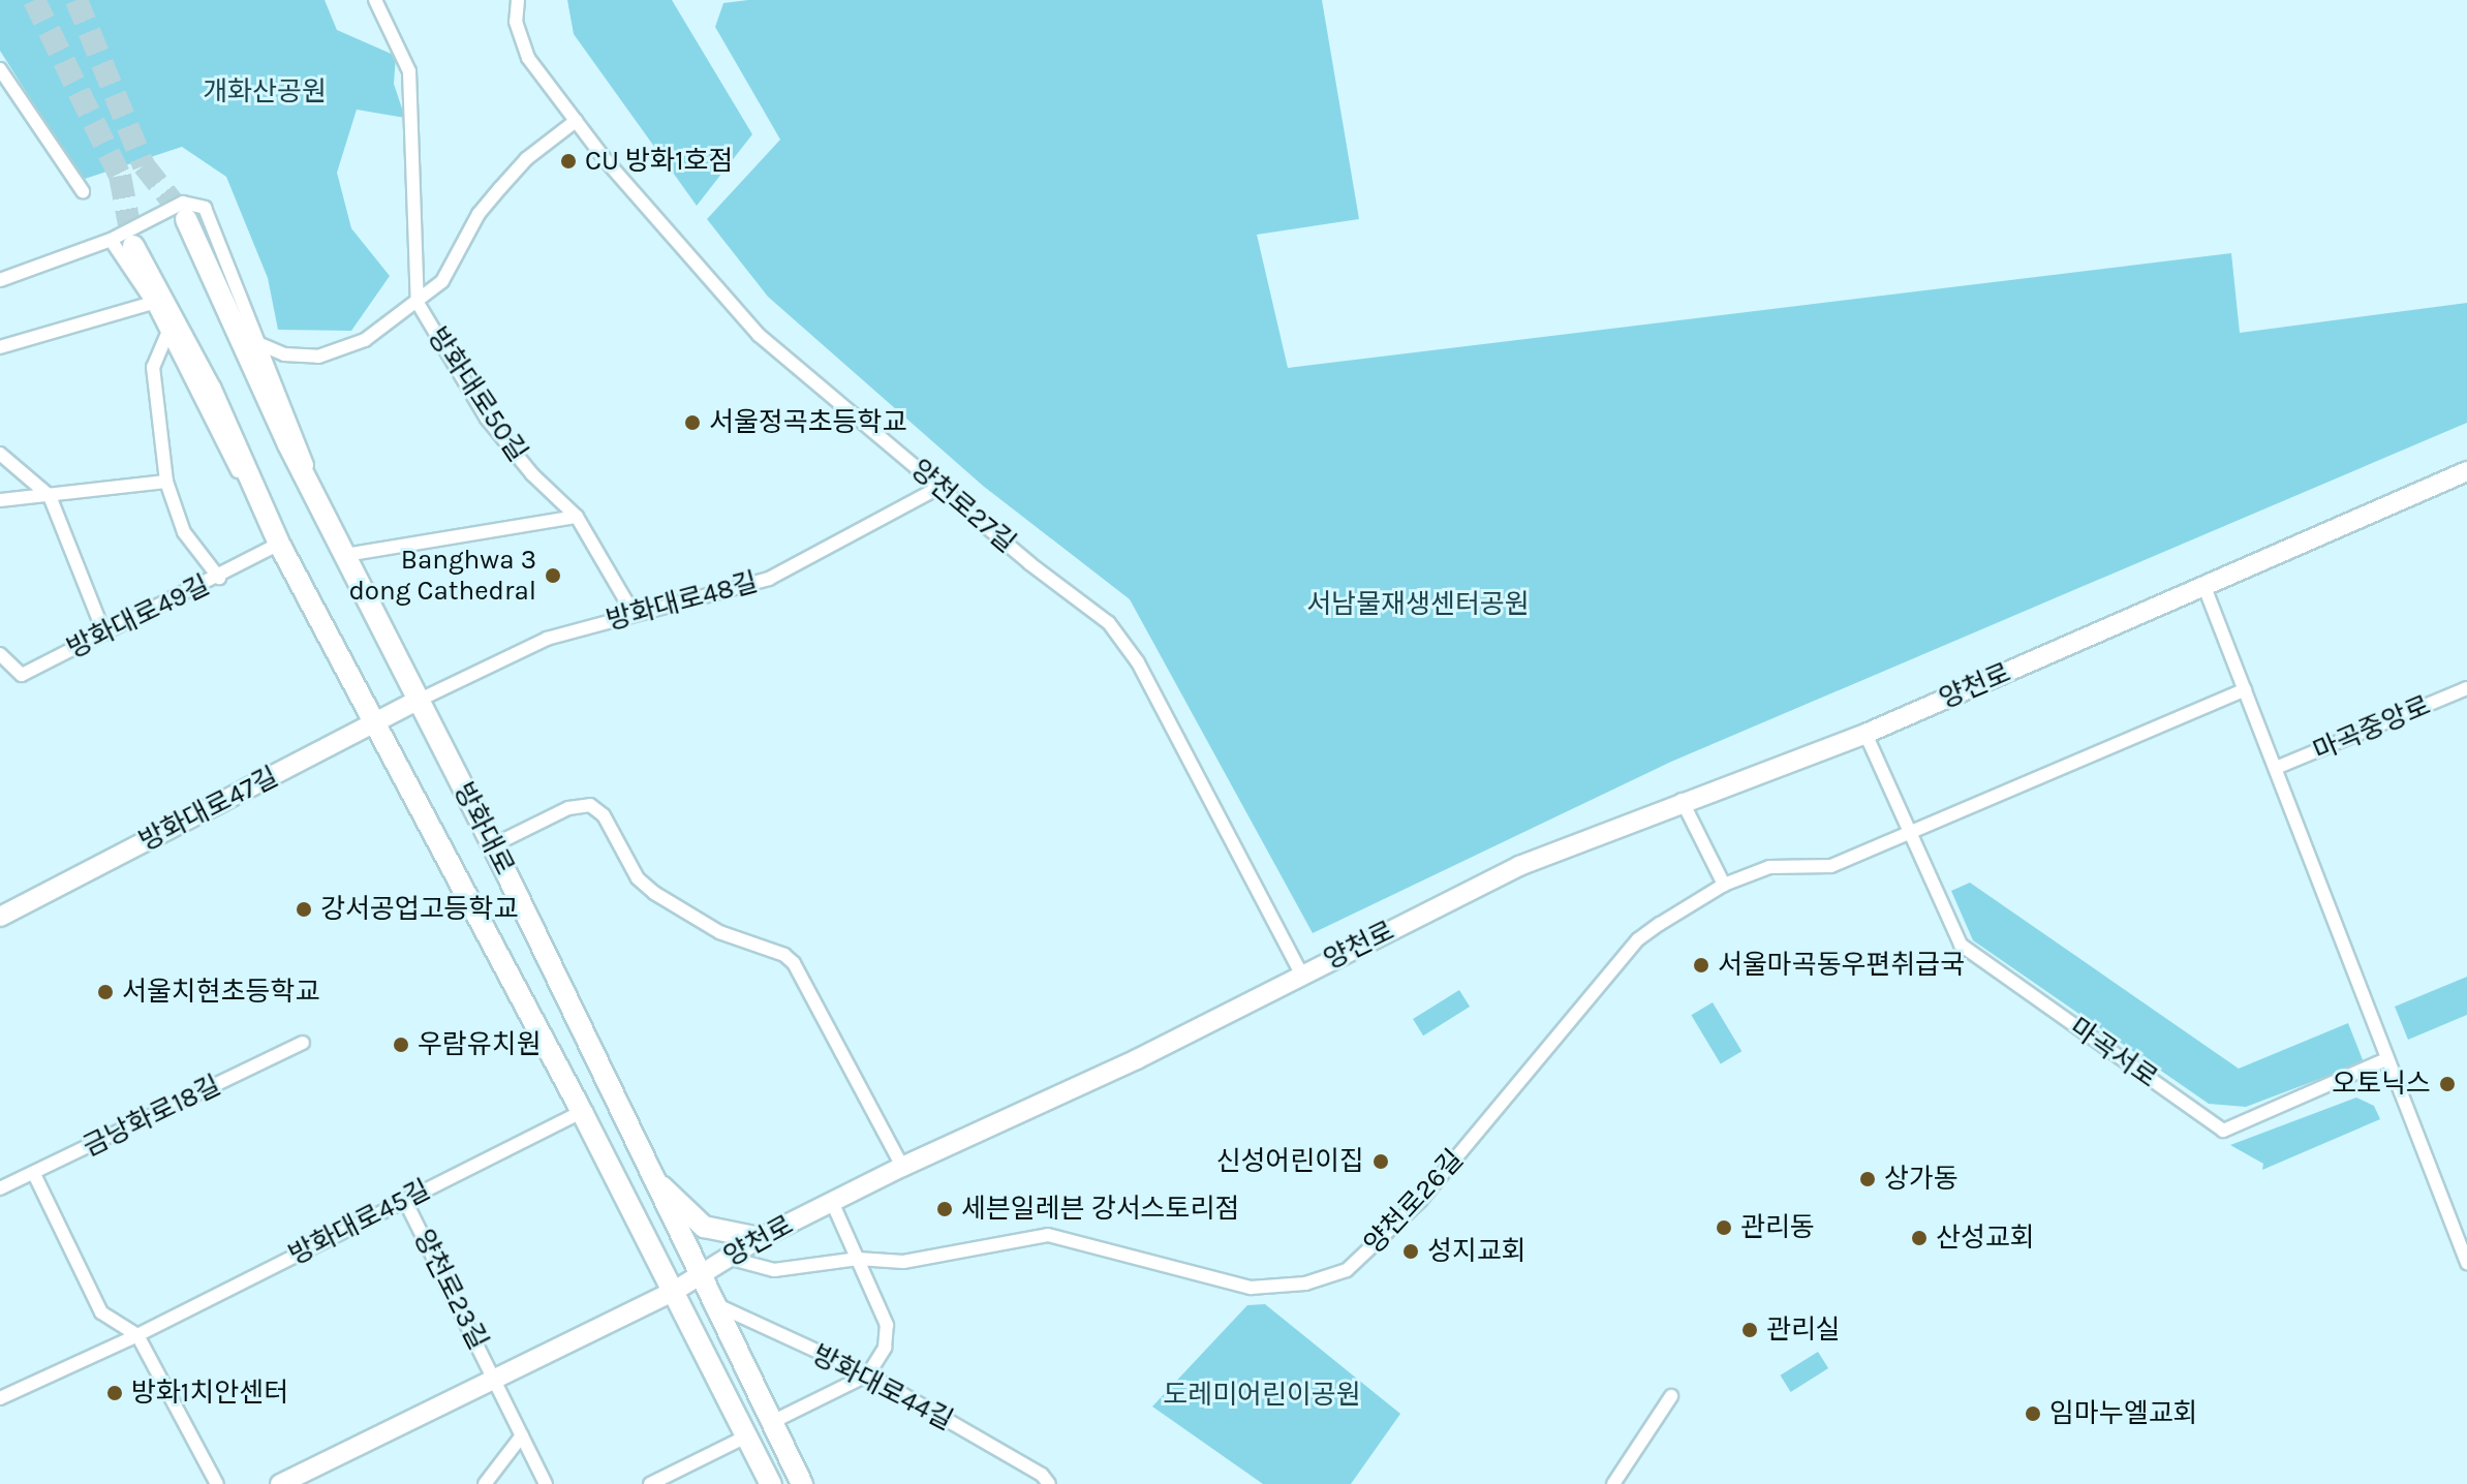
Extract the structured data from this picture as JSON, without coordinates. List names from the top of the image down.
{
  "streets": {
    "main road": ["양천로", "방화대로47길", "방화대로"],
    "street": [
      "방화대로50길",
      "양천로27길",
      "방화대로48길",
      "방화대로49길",
      "마곡중앙로",
      "마곡서로",
      "금낭화로18길",
      "양천로26길",
      "방화대로45길",
      "양천로23길",
      "방화대로44길"
    ]
  },
  "crossings": [
    ["방화대로50길", "방화대로48길"],
    ["양천로27길", "방화대로48길"],
    ["양천로27길", "양천로"],
    ["방화대로48길", "방화대로47길"],
    ["방화대로48길", "방화대로"],
    ["방화대로49길", "방화대로"],
    ["양천로", "방화대로"],
    ["양천로", "마곡서로"],
    ["양천로", "양천로26길"],
    ["양천로", "양천로23길"],
    ["방화대로47길", "방화대로"],
    ["방화대로", "방화대로45길"],
    ["방화대로", "방화대로44길"],
    ["방화대로45길", "양천로23길"]
  ],
  "parks": ["개화산공원", "서남물재생센터공원", "도레미어린이공원"],
  "places": [
    "CU 방화1호점",
    "서울정곡초등학교",
    "Banghwa 3 dong Cathedral",
    "강서공업고등학교",
    "서울마곡동우편취급국",
    "서울치현초등학교",
    "우람유치원",
    "오토닉스",
    "신성어린이집",
    "상가동",
    "세븐일레븐 강서스토리점",
    "관리동",
    "산성교회",
    "성지교회",
    "관리실",
    "방화1치안센터",
    "임마누엘교회"
  ]
}
